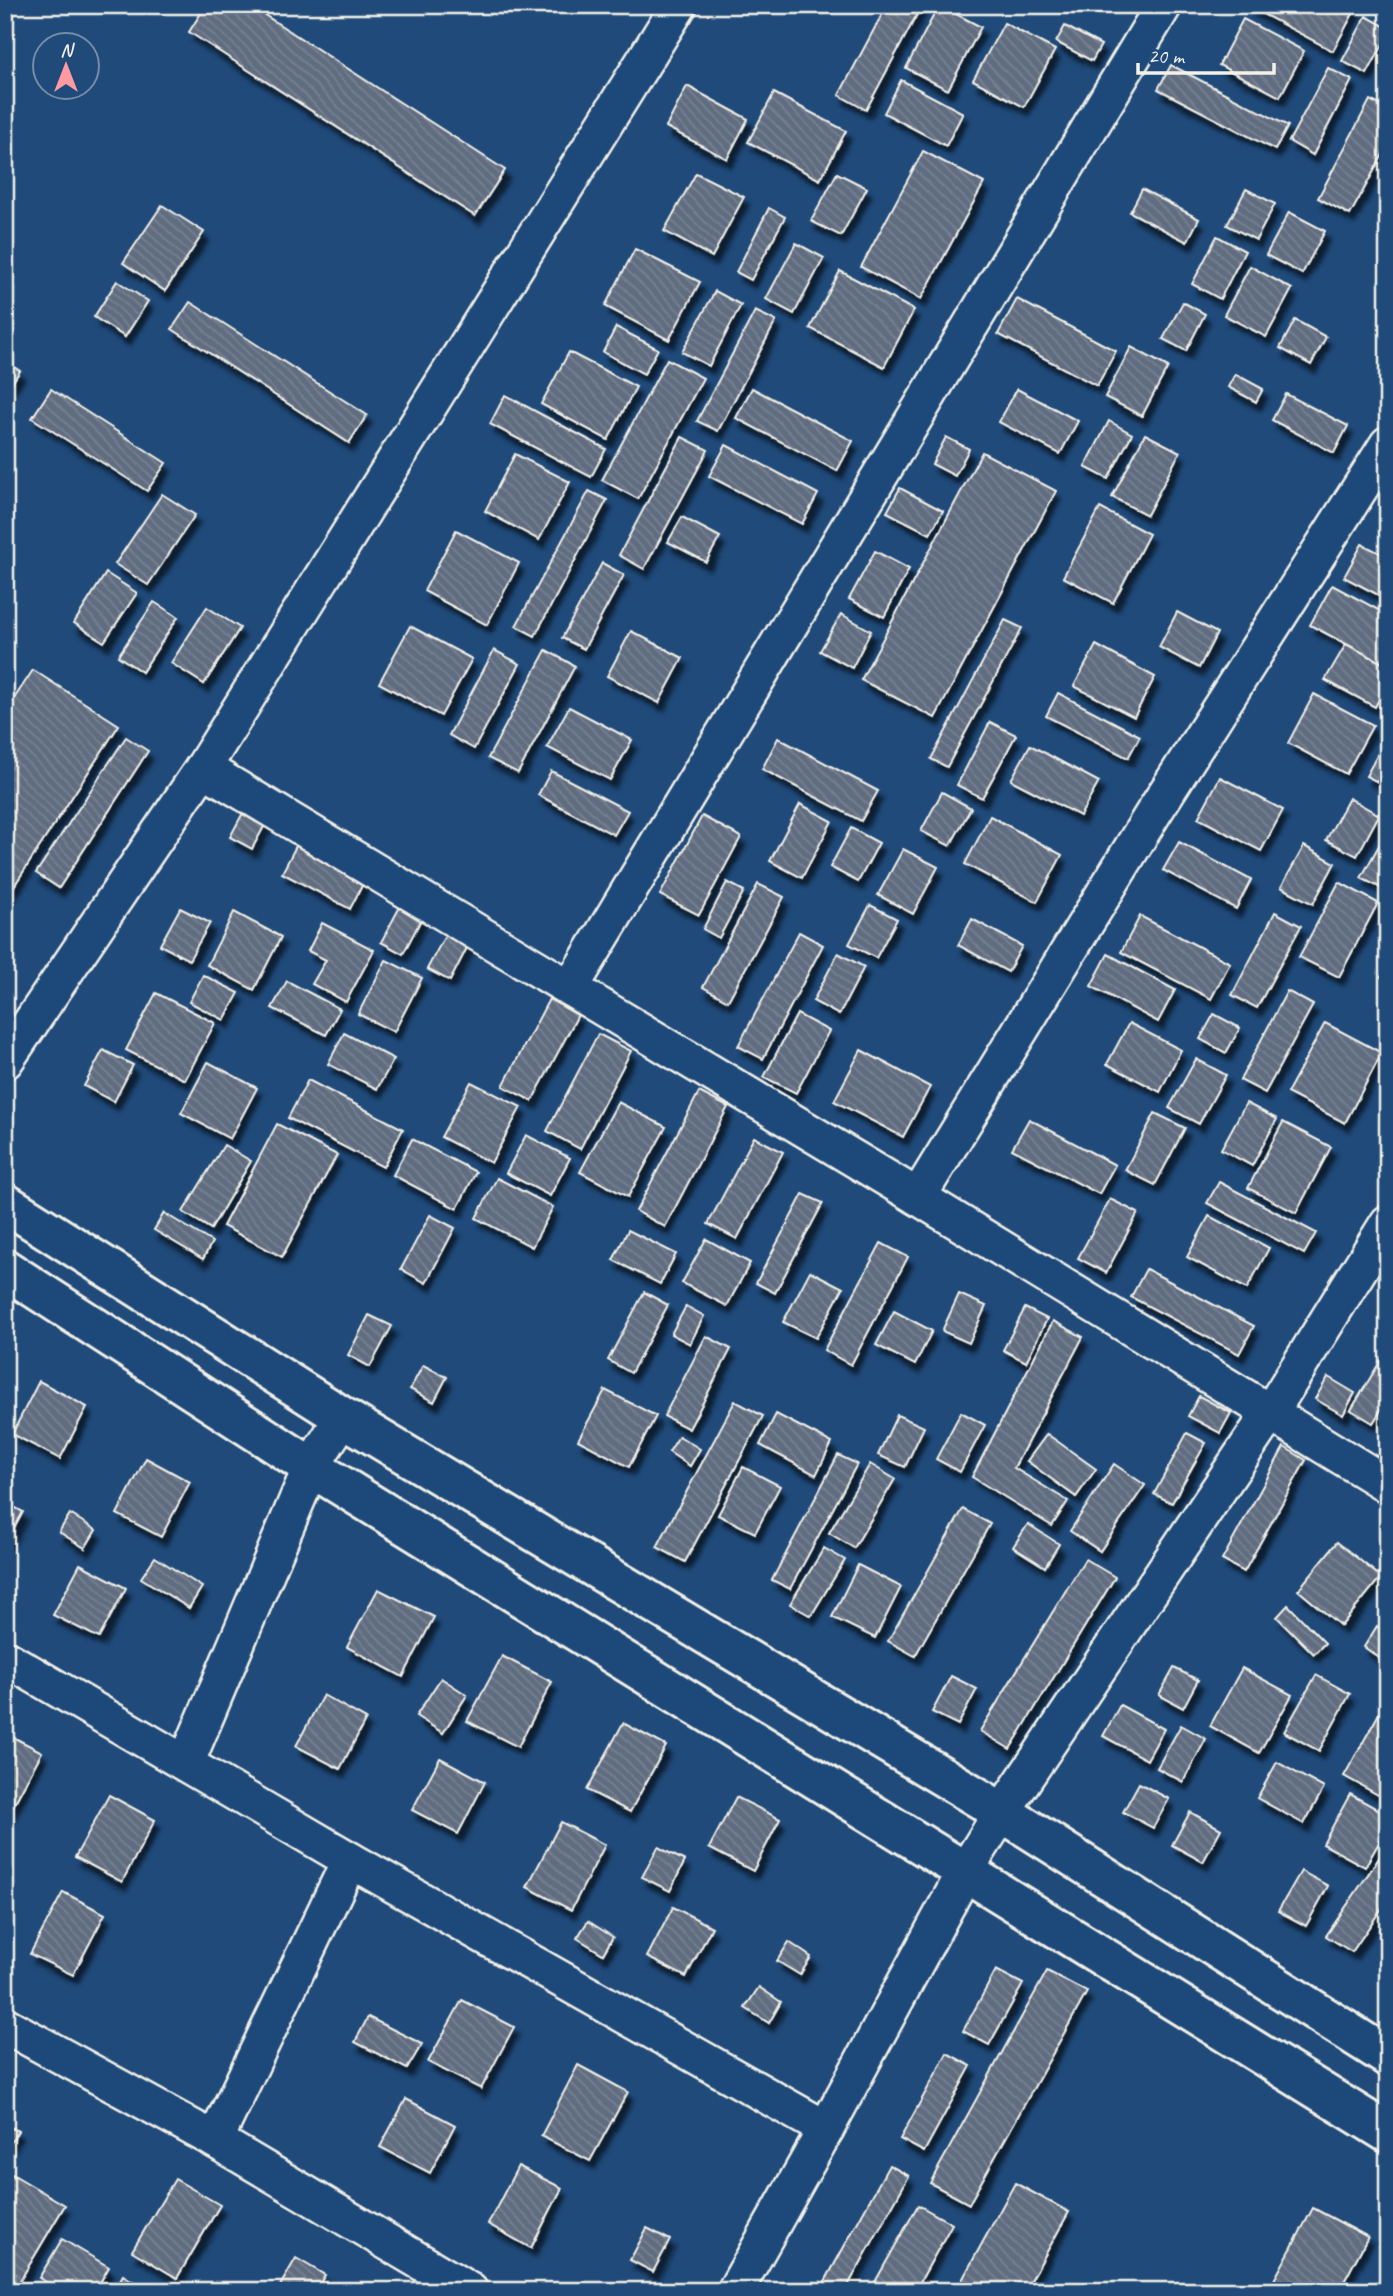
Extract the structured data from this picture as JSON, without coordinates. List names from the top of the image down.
{
  "scale_bar": "20 m",
  "north": "top"
}
